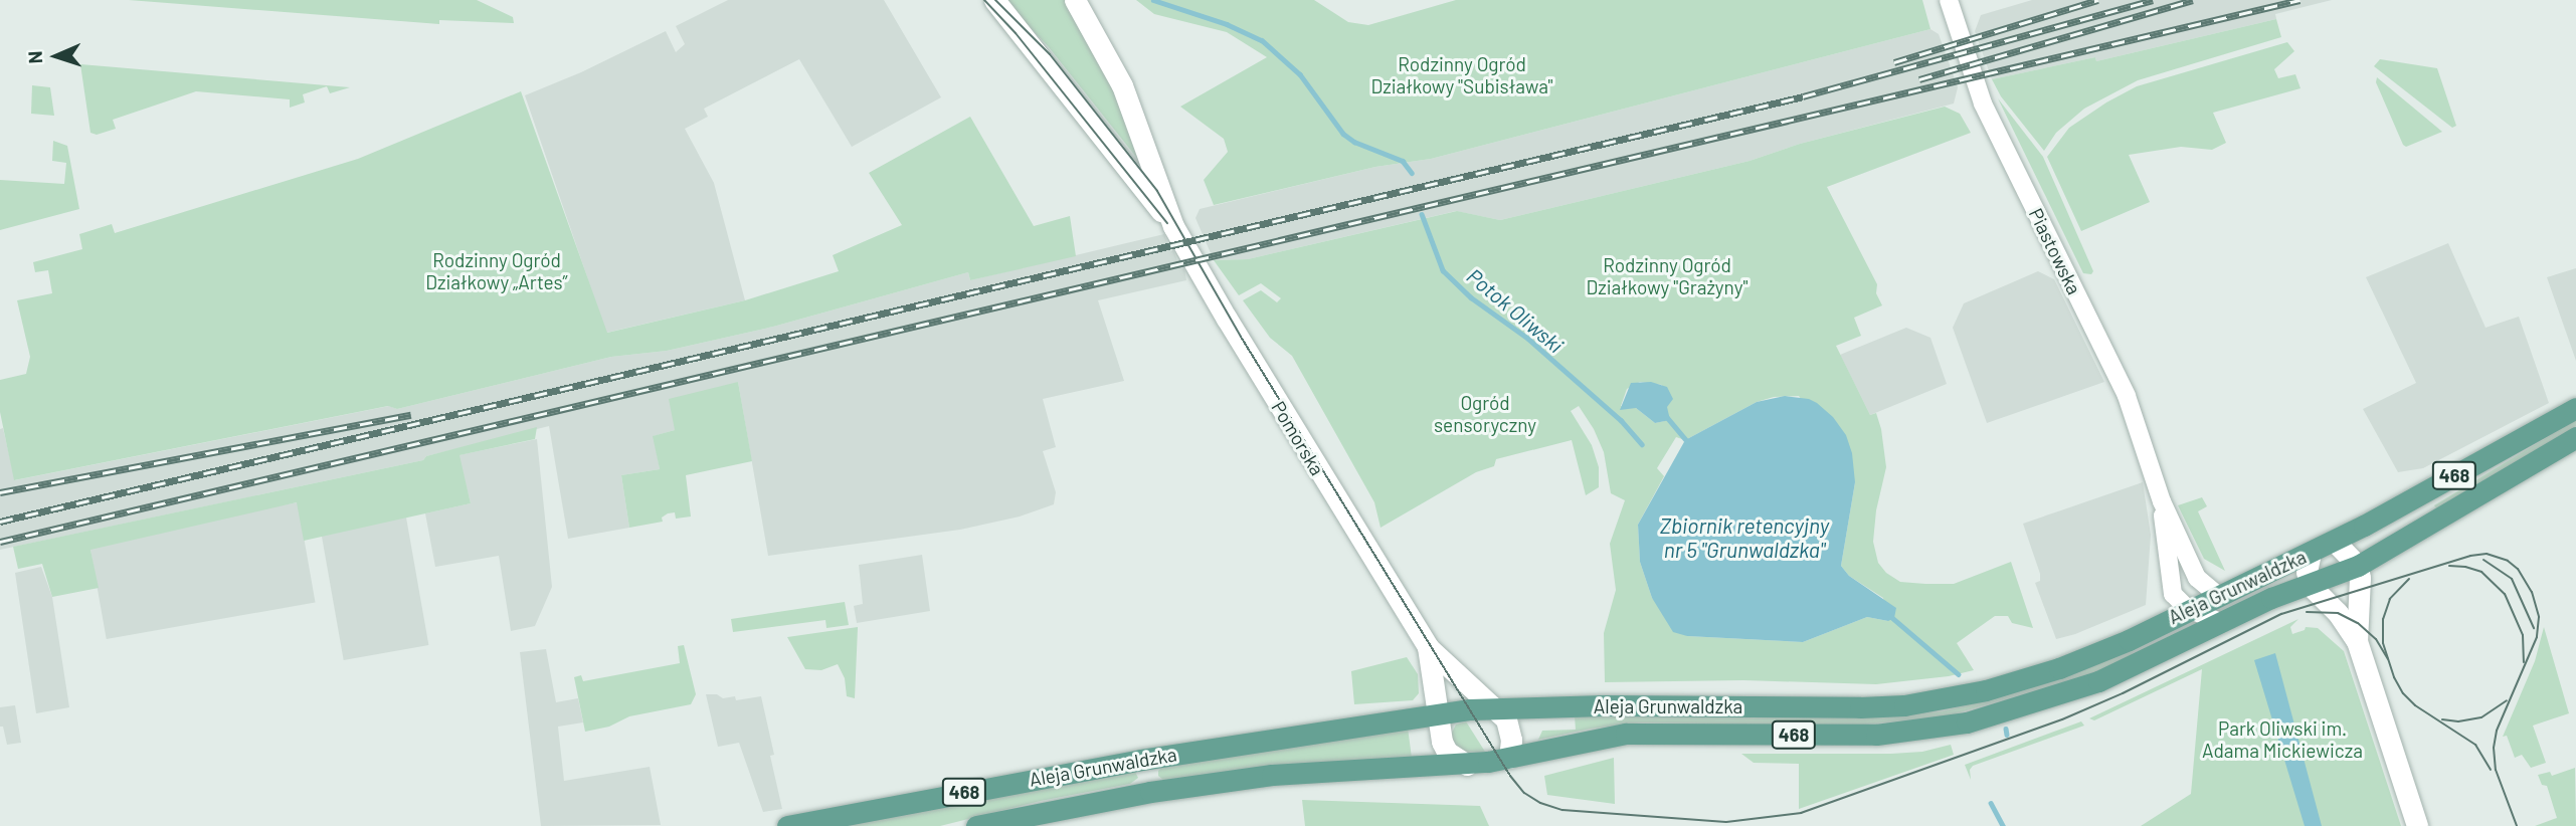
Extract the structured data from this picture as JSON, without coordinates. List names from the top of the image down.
{
  "streets": {
    "main road": ["Pomorska", "468", "Aleja Grunwaldzka"],
    "street": ["Piastowska"]
  },
  "crossings": [
    ["Piastowska", "Aleja Grunwaldzka"],
    ["Pomorska", "Aleja Grunwaldzka"]
  ],
  "water": ["Potok Oliwski", "Zbiornik retencyjny nr 5 \"Grunwaldzka\""],
  "parks": [
    "Rodzinny Ogród Działkowy \"Subisława\"",
    "Rodzinny Ogród Działkowy „Artes”",
    "Rodzinny Ogród Działkowy \"Grażyny\"",
    "Ogród sensoryczny",
    "Park Oliwski im. Adama Mickiewicza"
  ],
  "north": "left"
}
